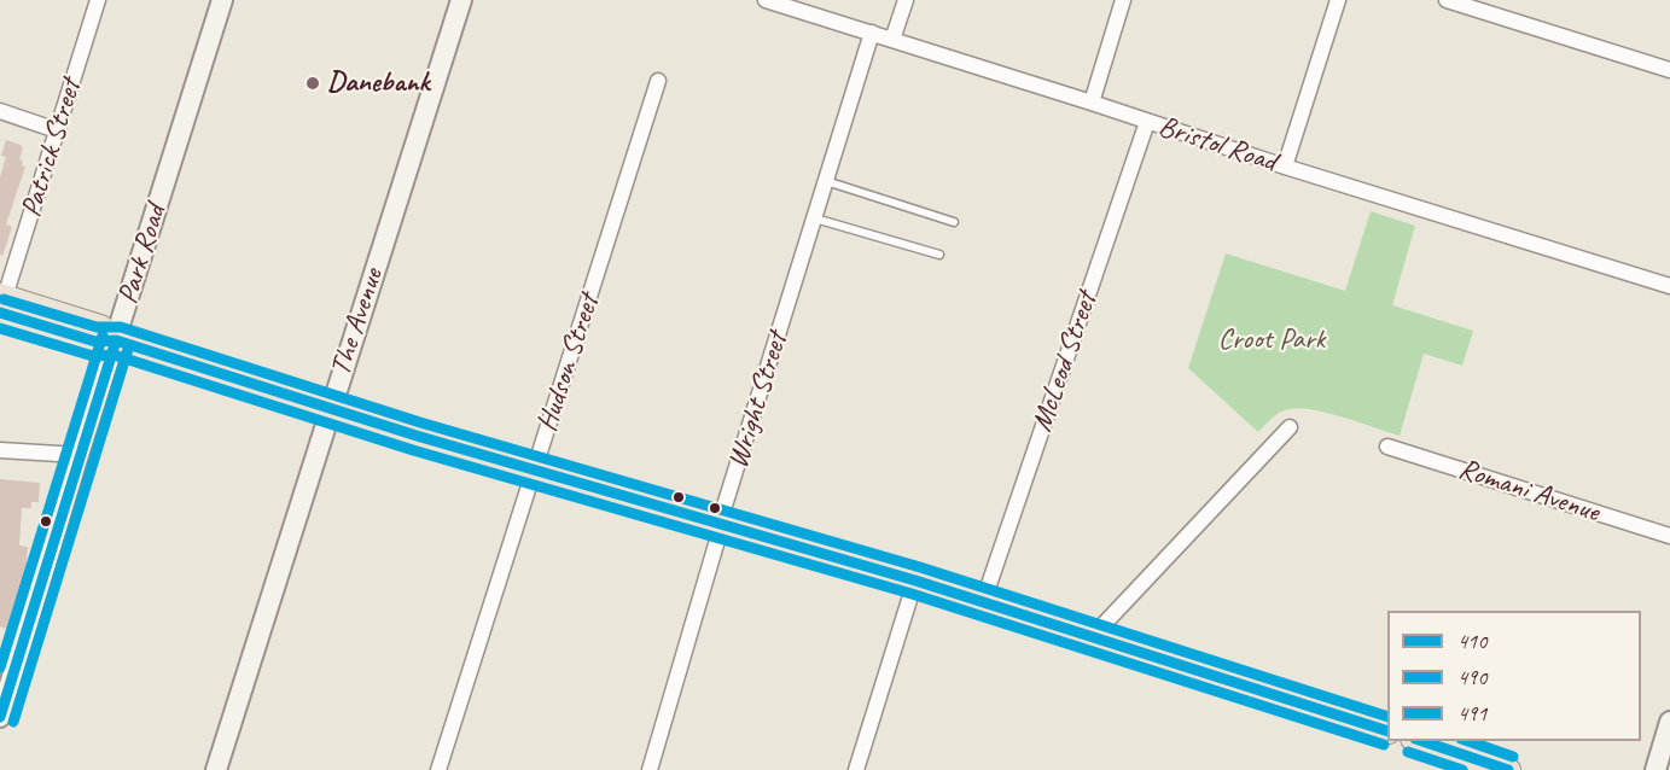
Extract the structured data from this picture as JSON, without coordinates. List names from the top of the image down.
{
  "streets": {
    "street": [
      "Bristol Road",
      "Patrick Street",
      "Park Road",
      "The Avenue",
      "McLeod Street",
      "Hudson Street",
      "Wright Street",
      "Romani Avenue"
    ]
  },
  "crossings": [
    ["Bristol Road", "McLeod Street"],
    ["Bristol Road", "Wright Street"]
  ],
  "parks": ["Croot Park"],
  "places": ["Danebank"],
  "lines": ["transit line 491", "transit line 410", "transit line 490"],
  "legend": ["410", "490", "491"]
}
